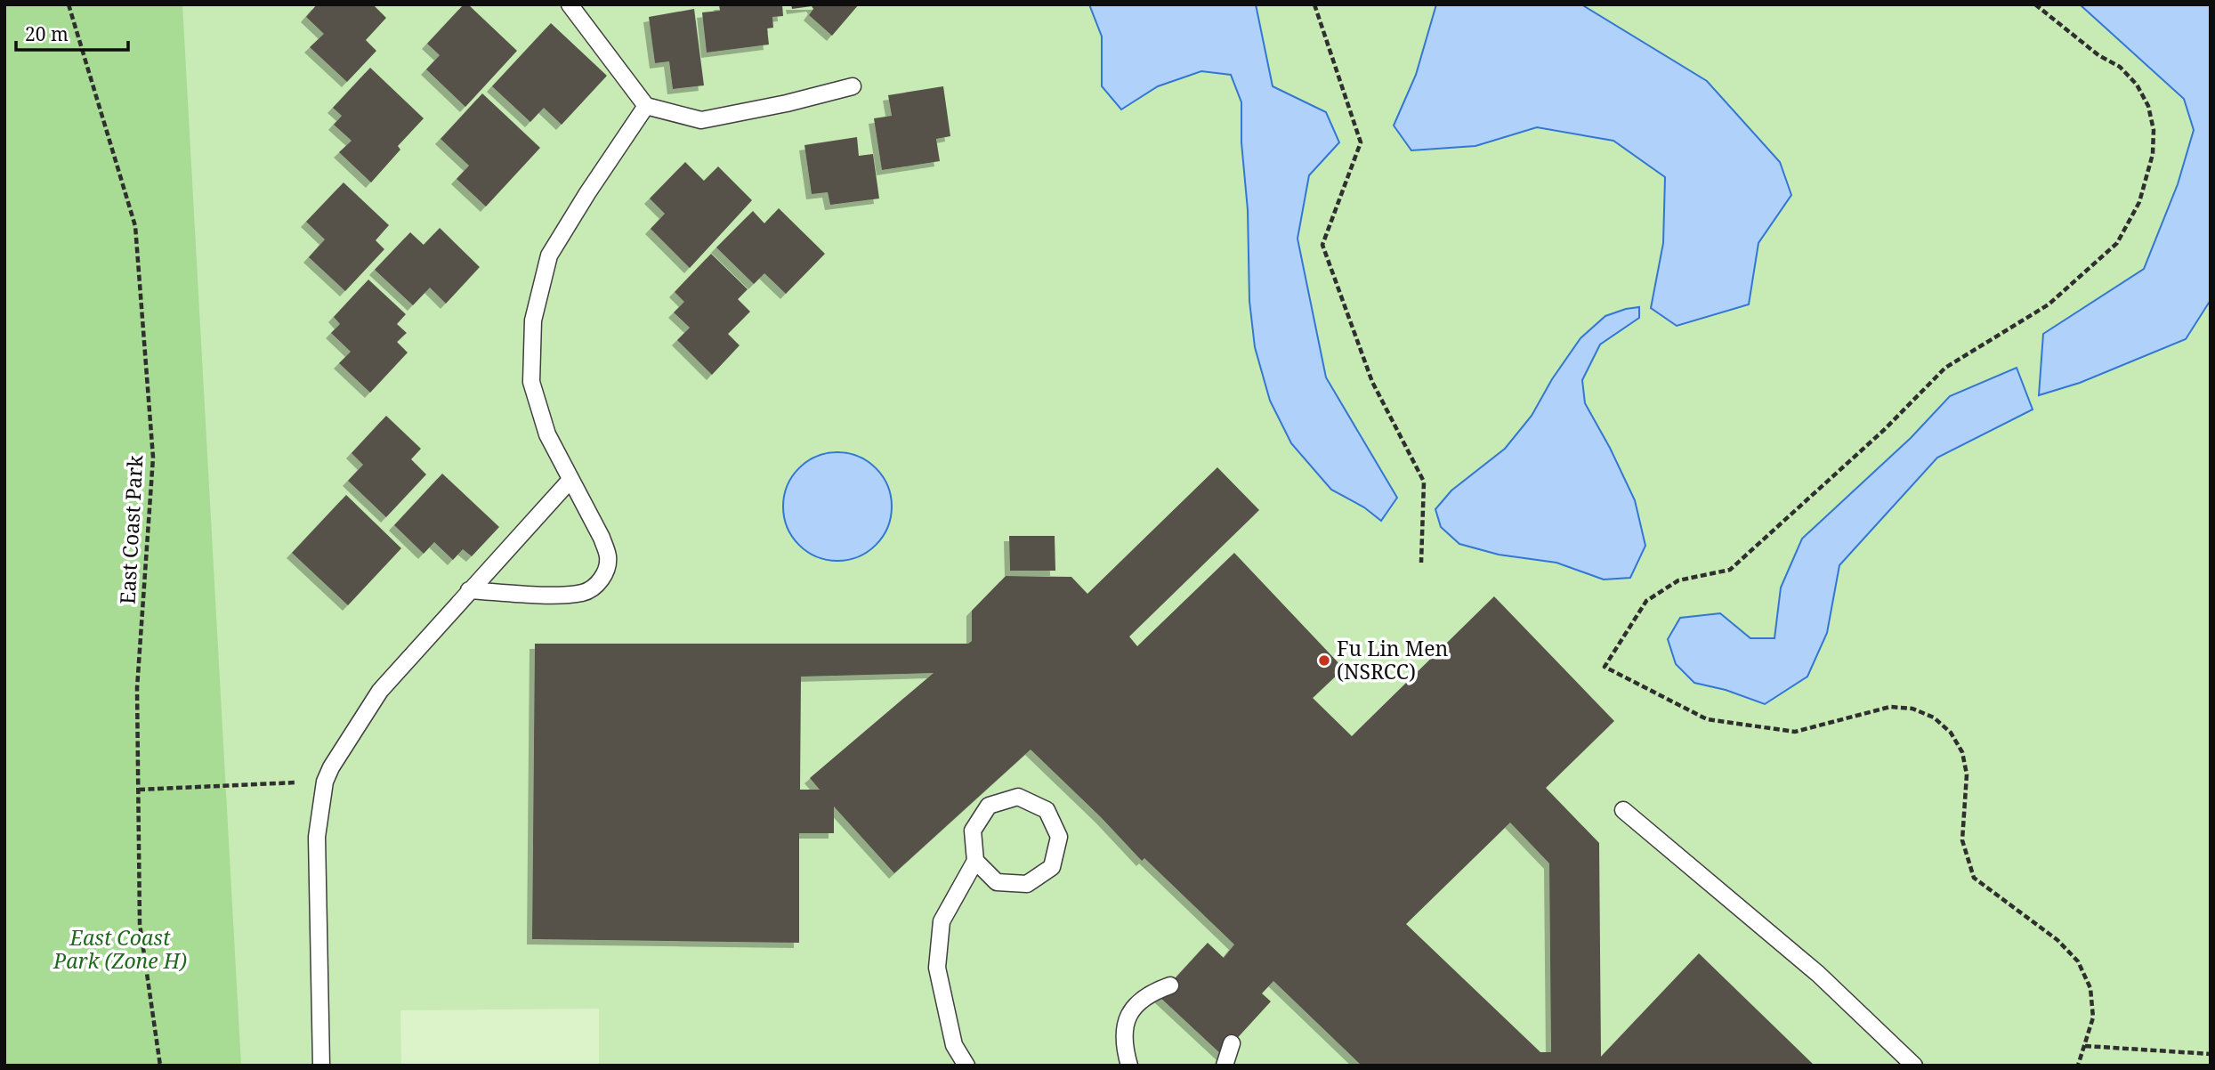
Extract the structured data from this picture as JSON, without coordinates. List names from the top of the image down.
{
  "streets": {
    "path": ["East Coast Park"]
  },
  "parks": ["East Coast Park (Zone H)"],
  "places": ["Fu Lin Men (NSRCC)"],
  "scale_bar": "20 m"
}
